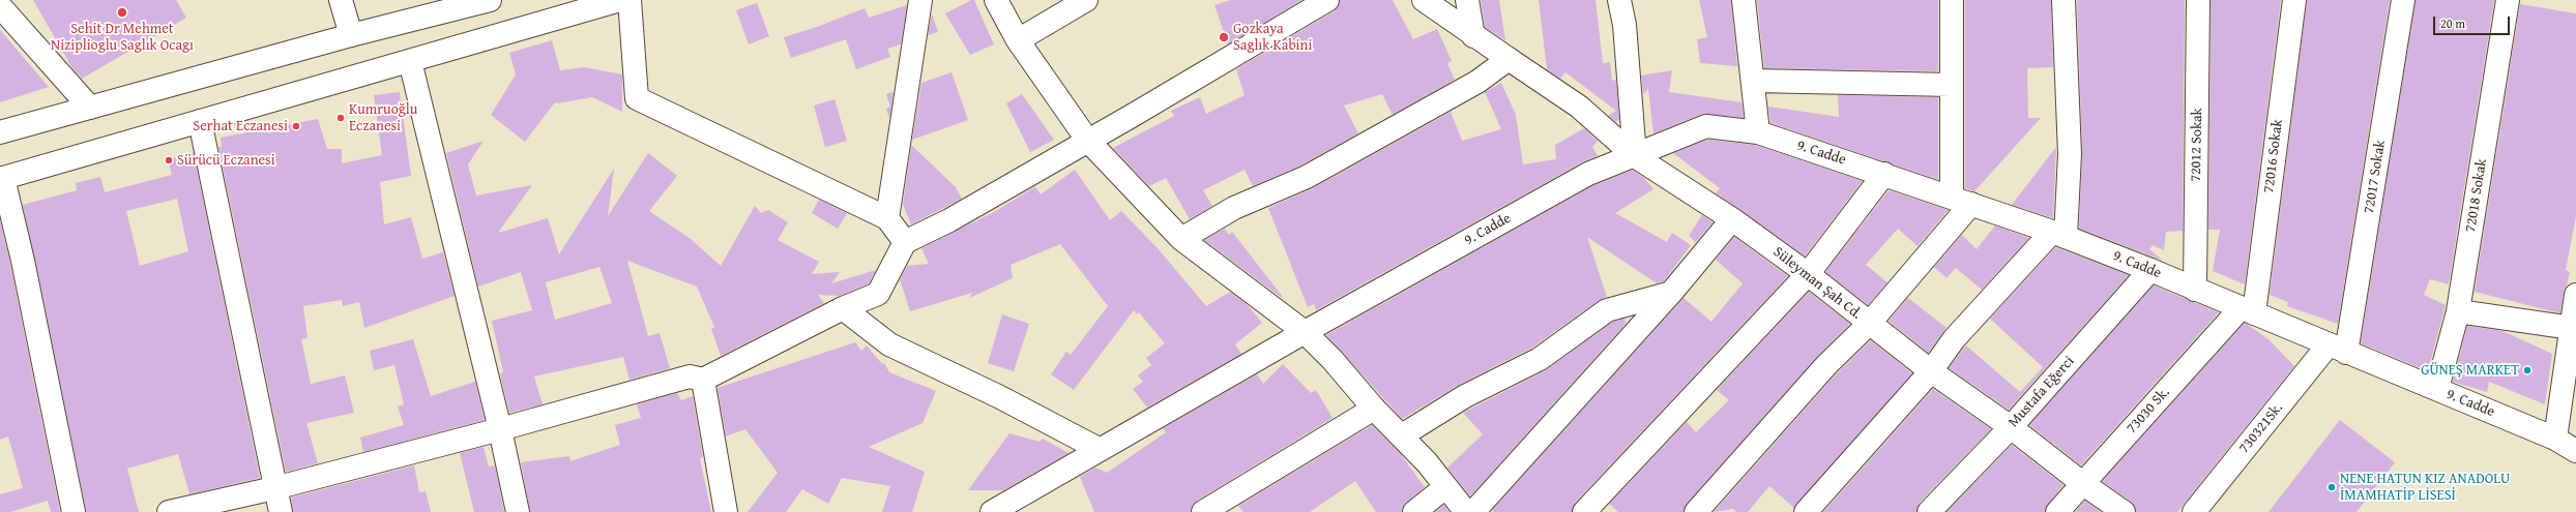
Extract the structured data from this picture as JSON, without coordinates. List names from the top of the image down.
{
  "streets": {
    "street": [
      "72012 Sokak",
      "9. Cadde",
      "72016 Sokak",
      "72017 Sokak",
      "72018 Sokak",
      "Süleyman Şah Cd.",
      "Mustafa Eğerci",
      "73030 Sk.",
      "730321Sk."
    ]
  },
  "crossings": [
    ["72012 Sokak", "9. Cadde"],
    ["9. Cadde", "72016 Sokak"],
    ["9. Cadde", "72017 Sokak"],
    ["9. Cadde", "72018 Sokak"],
    ["9. Cadde", "Süleyman Şah Cd."],
    ["9. Cadde", "Mustafa Eğerci"],
    ["9. Cadde", "73030 Sk."],
    ["9. Cadde", "730321Sk."],
    ["72016 Sokak", "73030 Sk."],
    ["72017 Sokak", "730321Sk."],
    ["Süleyman Şah Cd.", "Mustafa Eğerci"],
    ["Süleyman Şah Cd.", "73030 Sk."]
  ],
  "places": [
    "Sehit Dr Mehmet Niziplioglu Saglık Ocagı",
    "Gozkaya Saglık Kabini",
    "Kumruoğlu Eczanesi",
    "Serhat Eczanesi",
    "Sürücü Eczanesi",
    "GÜNEŞ MARKET",
    "NENE HATUN KIZ ANADOLU İMAMHATİP LİSESİ"
  ],
  "scale_bar": "20 m"
}
